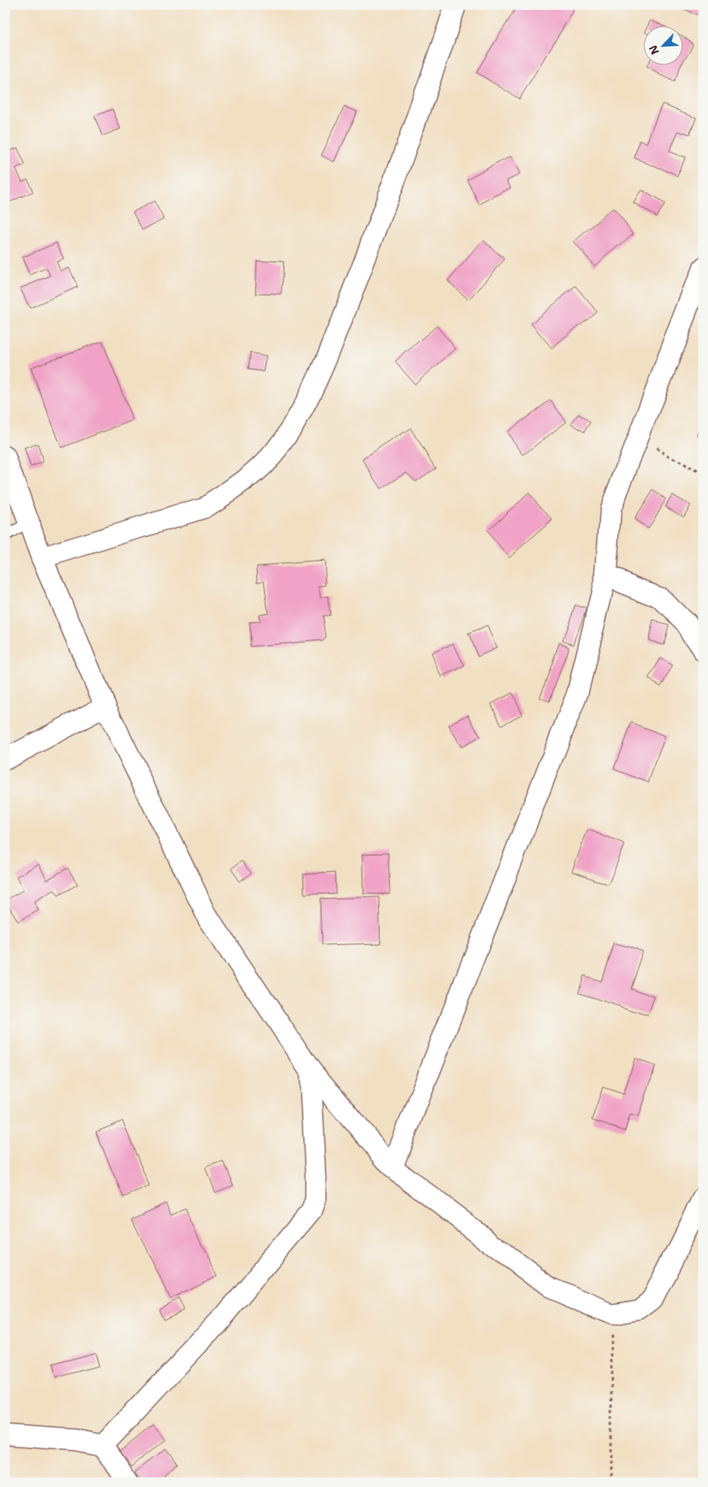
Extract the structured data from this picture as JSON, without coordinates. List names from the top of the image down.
{
  "north": "bottom left"
}
